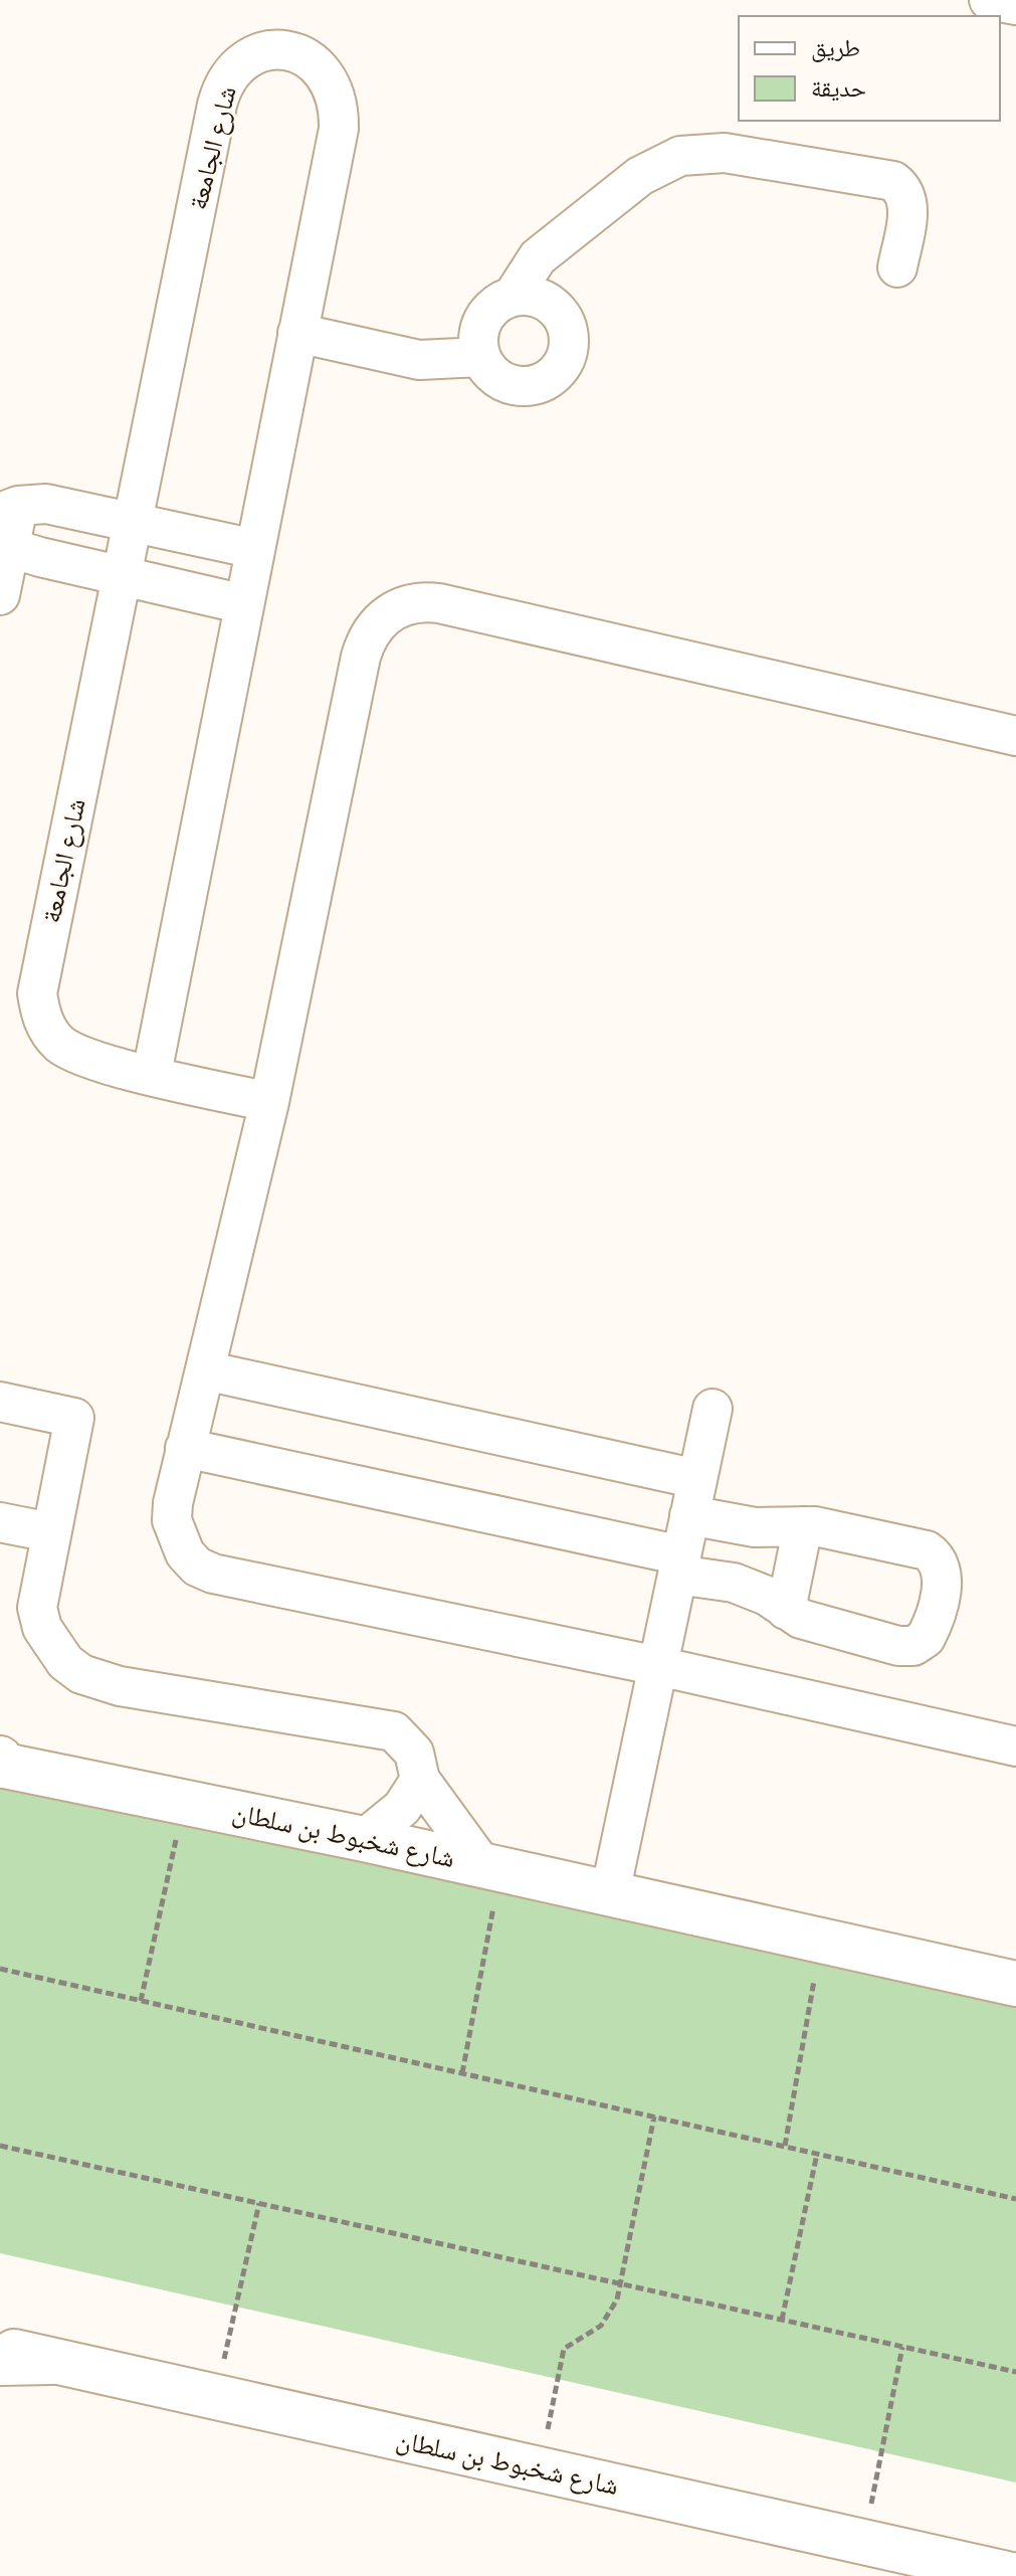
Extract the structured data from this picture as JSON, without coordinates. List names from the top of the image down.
{
  "streets": {
    "main road": ["شارع شخبوط بن سلطان"],
    "lane": ["شارع الجامعة"]
  },
  "legend": ["طريق", "حديقة"]
}
